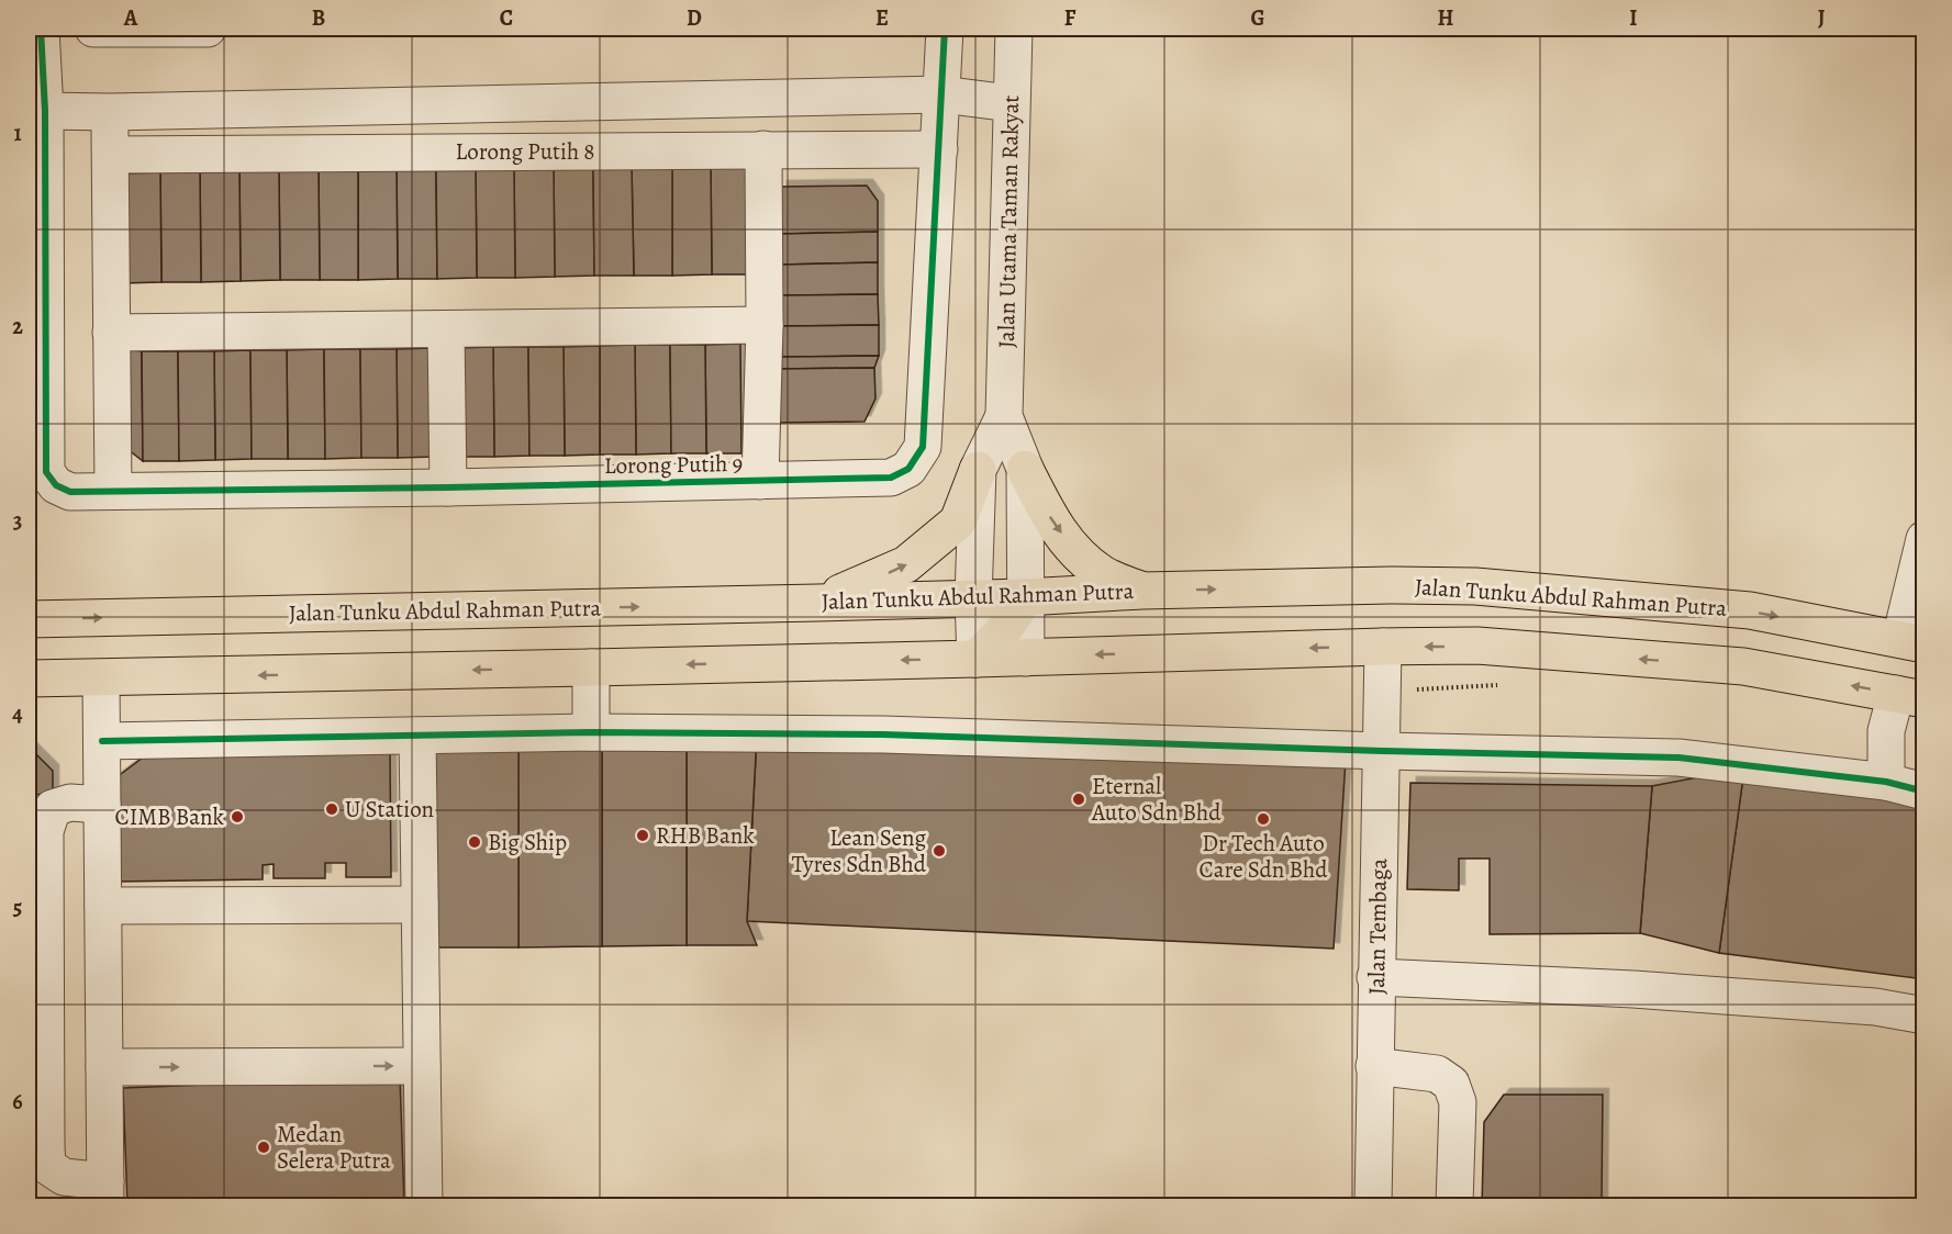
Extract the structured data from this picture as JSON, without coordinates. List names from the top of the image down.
{
  "streets": {
    "main road": ["Jalan Tunku Abdul Rahman Putra"],
    "street": [
      "Lorong Putih 8",
      "Jalan Utama Taman Rakyat",
      "Lorong Putih 9",
      "Jalan Tembaga"
    ]
  },
  "crossings": [
    ["Lorong Putih 8", "Lorong Putih 9"],
    ["Jalan Utama Taman Rakyat", "Jalan Tunku Abdul Rahman Putra"]
  ],
  "places": [
    "Eternal Auto Sdn Bhd",
    "U Station",
    "CIMB Bank",
    "Dr Tech Auto Care Sdn Bhd",
    "RHB Bank",
    "Big Ship",
    "Lean Seng Tyres Sdn Bhd",
    "Medan Selera Putra"
  ],
  "grid": {
    "columns": [
      "A",
      "B",
      "C",
      "D",
      "E",
      "F",
      "G",
      "H",
      "I",
      "J"
    ],
    "rows": [
      "1",
      "2",
      "3",
      "4",
      "5",
      "6"
    ]
  }
}
